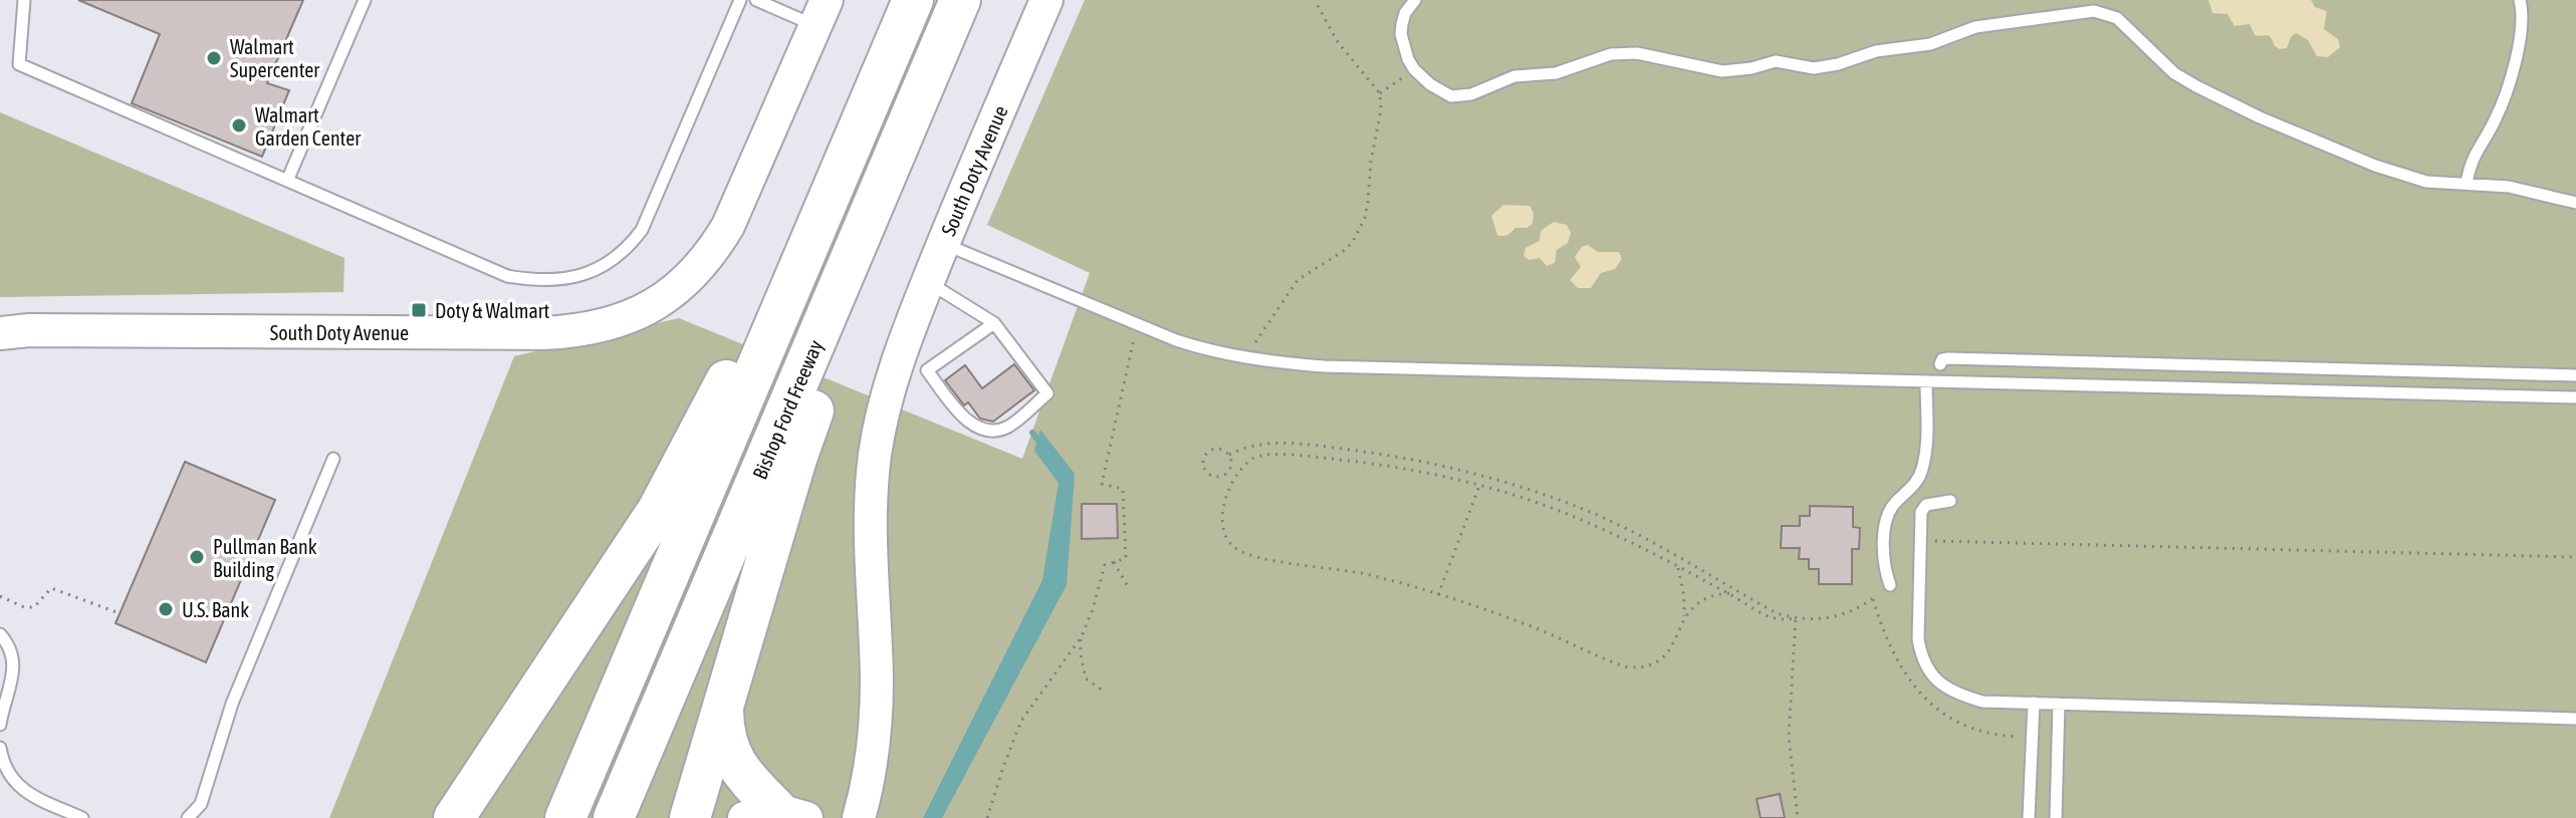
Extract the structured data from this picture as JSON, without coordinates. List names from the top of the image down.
{
  "streets": {
    "highway": ["Bishop Ford Freeway"],
    "street": ["South Doty Avenue"]
  },
  "places": {
    "other": [
      "Walmart Supercenter",
      "Walmart Garden Center",
      "Pullman Bank Building",
      "U.S. Bank"
    ],
    "transit": ["Doty & Walmart"]
  }
}
